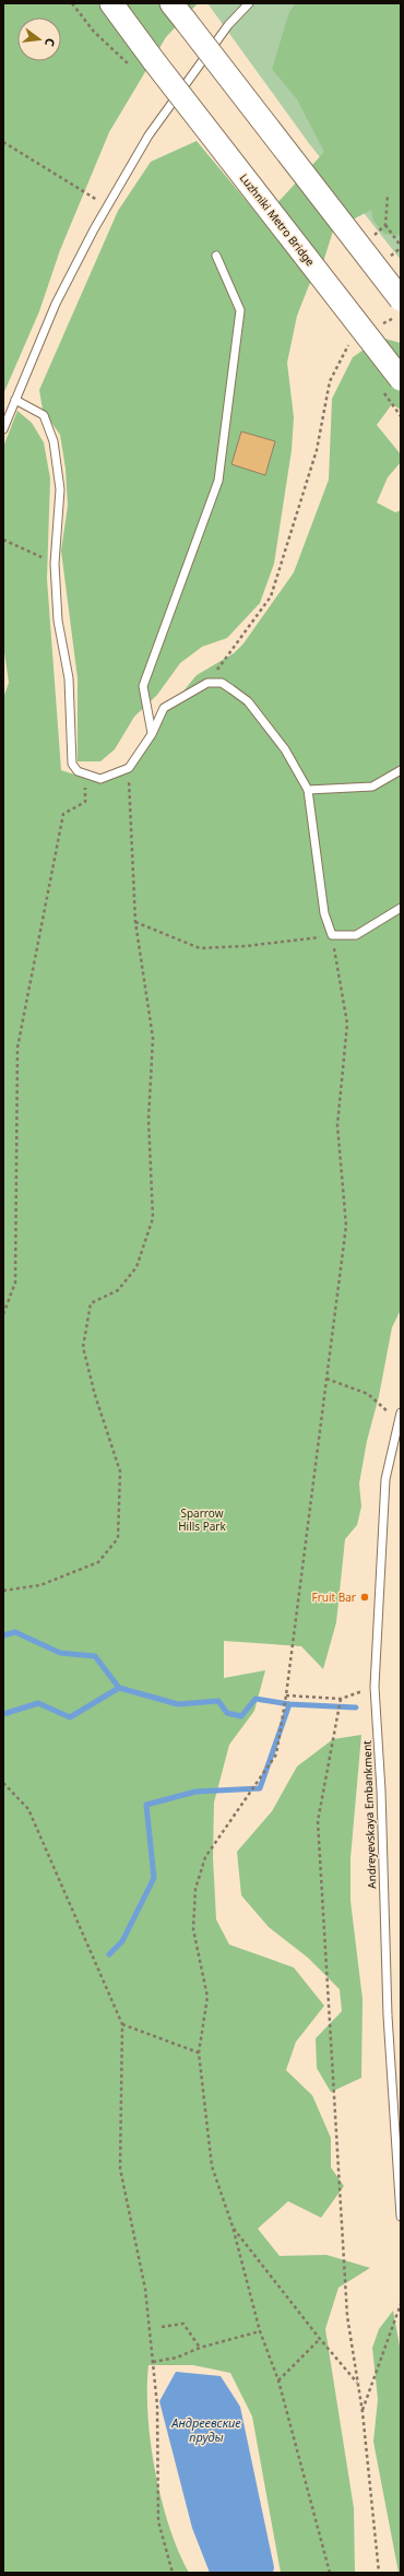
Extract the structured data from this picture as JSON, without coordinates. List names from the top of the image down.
{
  "streets": {
    "main road": ["Luzhniki Metro Bridge"],
    "lane": ["Andreyevskaya Embankment"]
  },
  "water": ["Андреевские пруды"],
  "parks": ["Sparrow Hills Park"],
  "places": ["Fruit Bar"],
  "north": "right"
}
